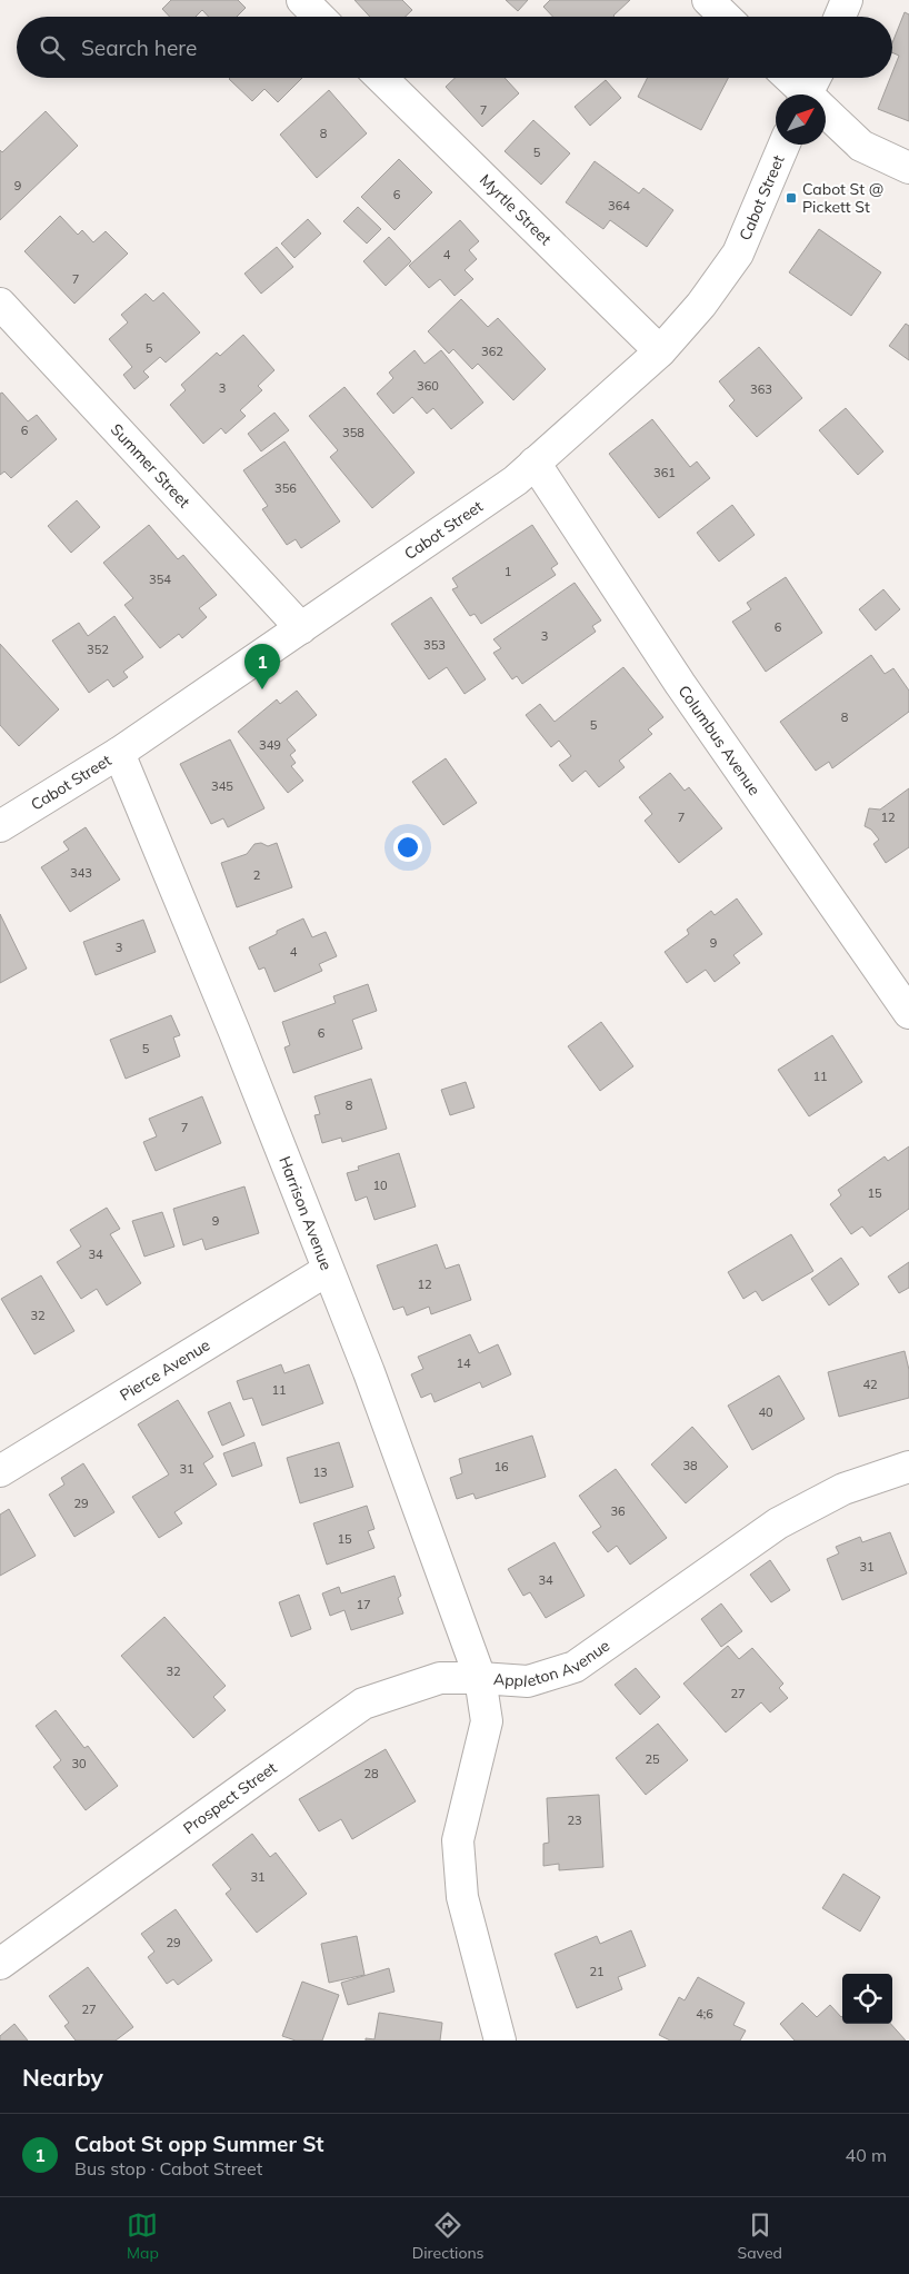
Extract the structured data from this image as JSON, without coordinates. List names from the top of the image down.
{
  "streets": {
    "street": [
      "Cabot Street",
      "Myrtle Street",
      "Summer Street",
      "Columbus Avenue",
      "Harrison Avenue",
      "Pierce Avenue",
      "Appleton Avenue",
      "Prospect Street"
    ]
  },
  "crossings": [
    ["Cabot Street", "Myrtle Street"],
    ["Cabot Street", "Summer Street"],
    ["Cabot Street", "Columbus Avenue"],
    ["Cabot Street", "Harrison Avenue"],
    ["Harrison Avenue", "Pierce Avenue"],
    ["Harrison Avenue", "Appleton Avenue"],
    ["Harrison Avenue", "Prospect Street"],
    ["Appleton Avenue", "Prospect Street"]
  ],
  "places": {
    "transit": ["Cabot St @ Pickett St"]
  },
  "house_numbers": [
    "7",
    "8",
    "5",
    "9",
    "6",
    "364",
    "4",
    "7",
    "5",
    "362",
    "360",
    "3",
    "363",
    "6",
    "358",
    "361",
    "356",
    "1",
    "354",
    "6",
    "3",
    "353",
    "352",
    "8",
    "5",
    "349",
    "345",
    "7",
    "12",
    "343",
    "2",
    "9",
    "3",
    "4",
    "6",
    "5",
    "11",
    "8",
    "7",
    "10",
    "15",
    "9",
    "34",
    "12",
    "32",
    "14",
    "42",
    "11",
    "40",
    "38",
    "16",
    "31",
    "13",
    "29",
    "36",
    "15",
    "31",
    "34",
    "17",
    "32",
    "27",
    "25",
    "30",
    "28",
    "23",
    "31",
    "29",
    "21",
    "27",
    "4;6"
  ],
  "north": "top right",
  "page": {
    "search": "Search here",
    "pins": "1",
    "heading": "Nearby",
    "list": [
      {
        "mark": "1",
        "name": "Cabot St opp Summer St",
        "note": "Bus stop · Cabot Street",
        "value": "40 m"
      }
    ],
    "nav": ["Map", "Directions", "Saved"]
  }
}
